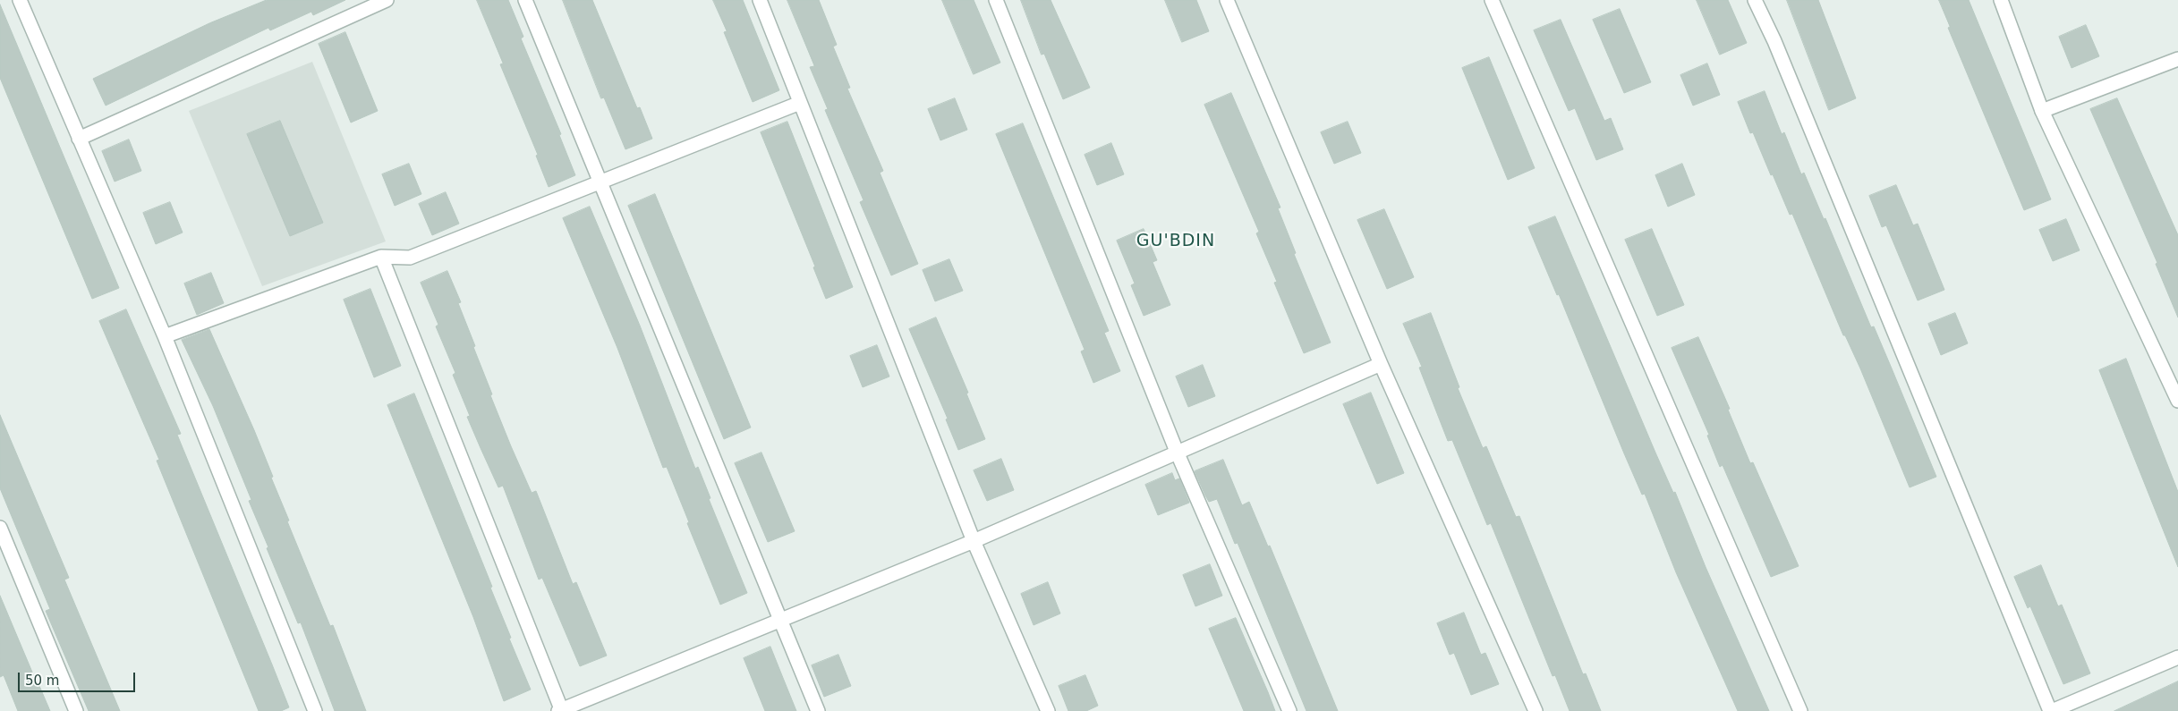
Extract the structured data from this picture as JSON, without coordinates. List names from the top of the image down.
{
  "districts": ["GU'BDIN"],
  "scale_bar": "50 m"
}
